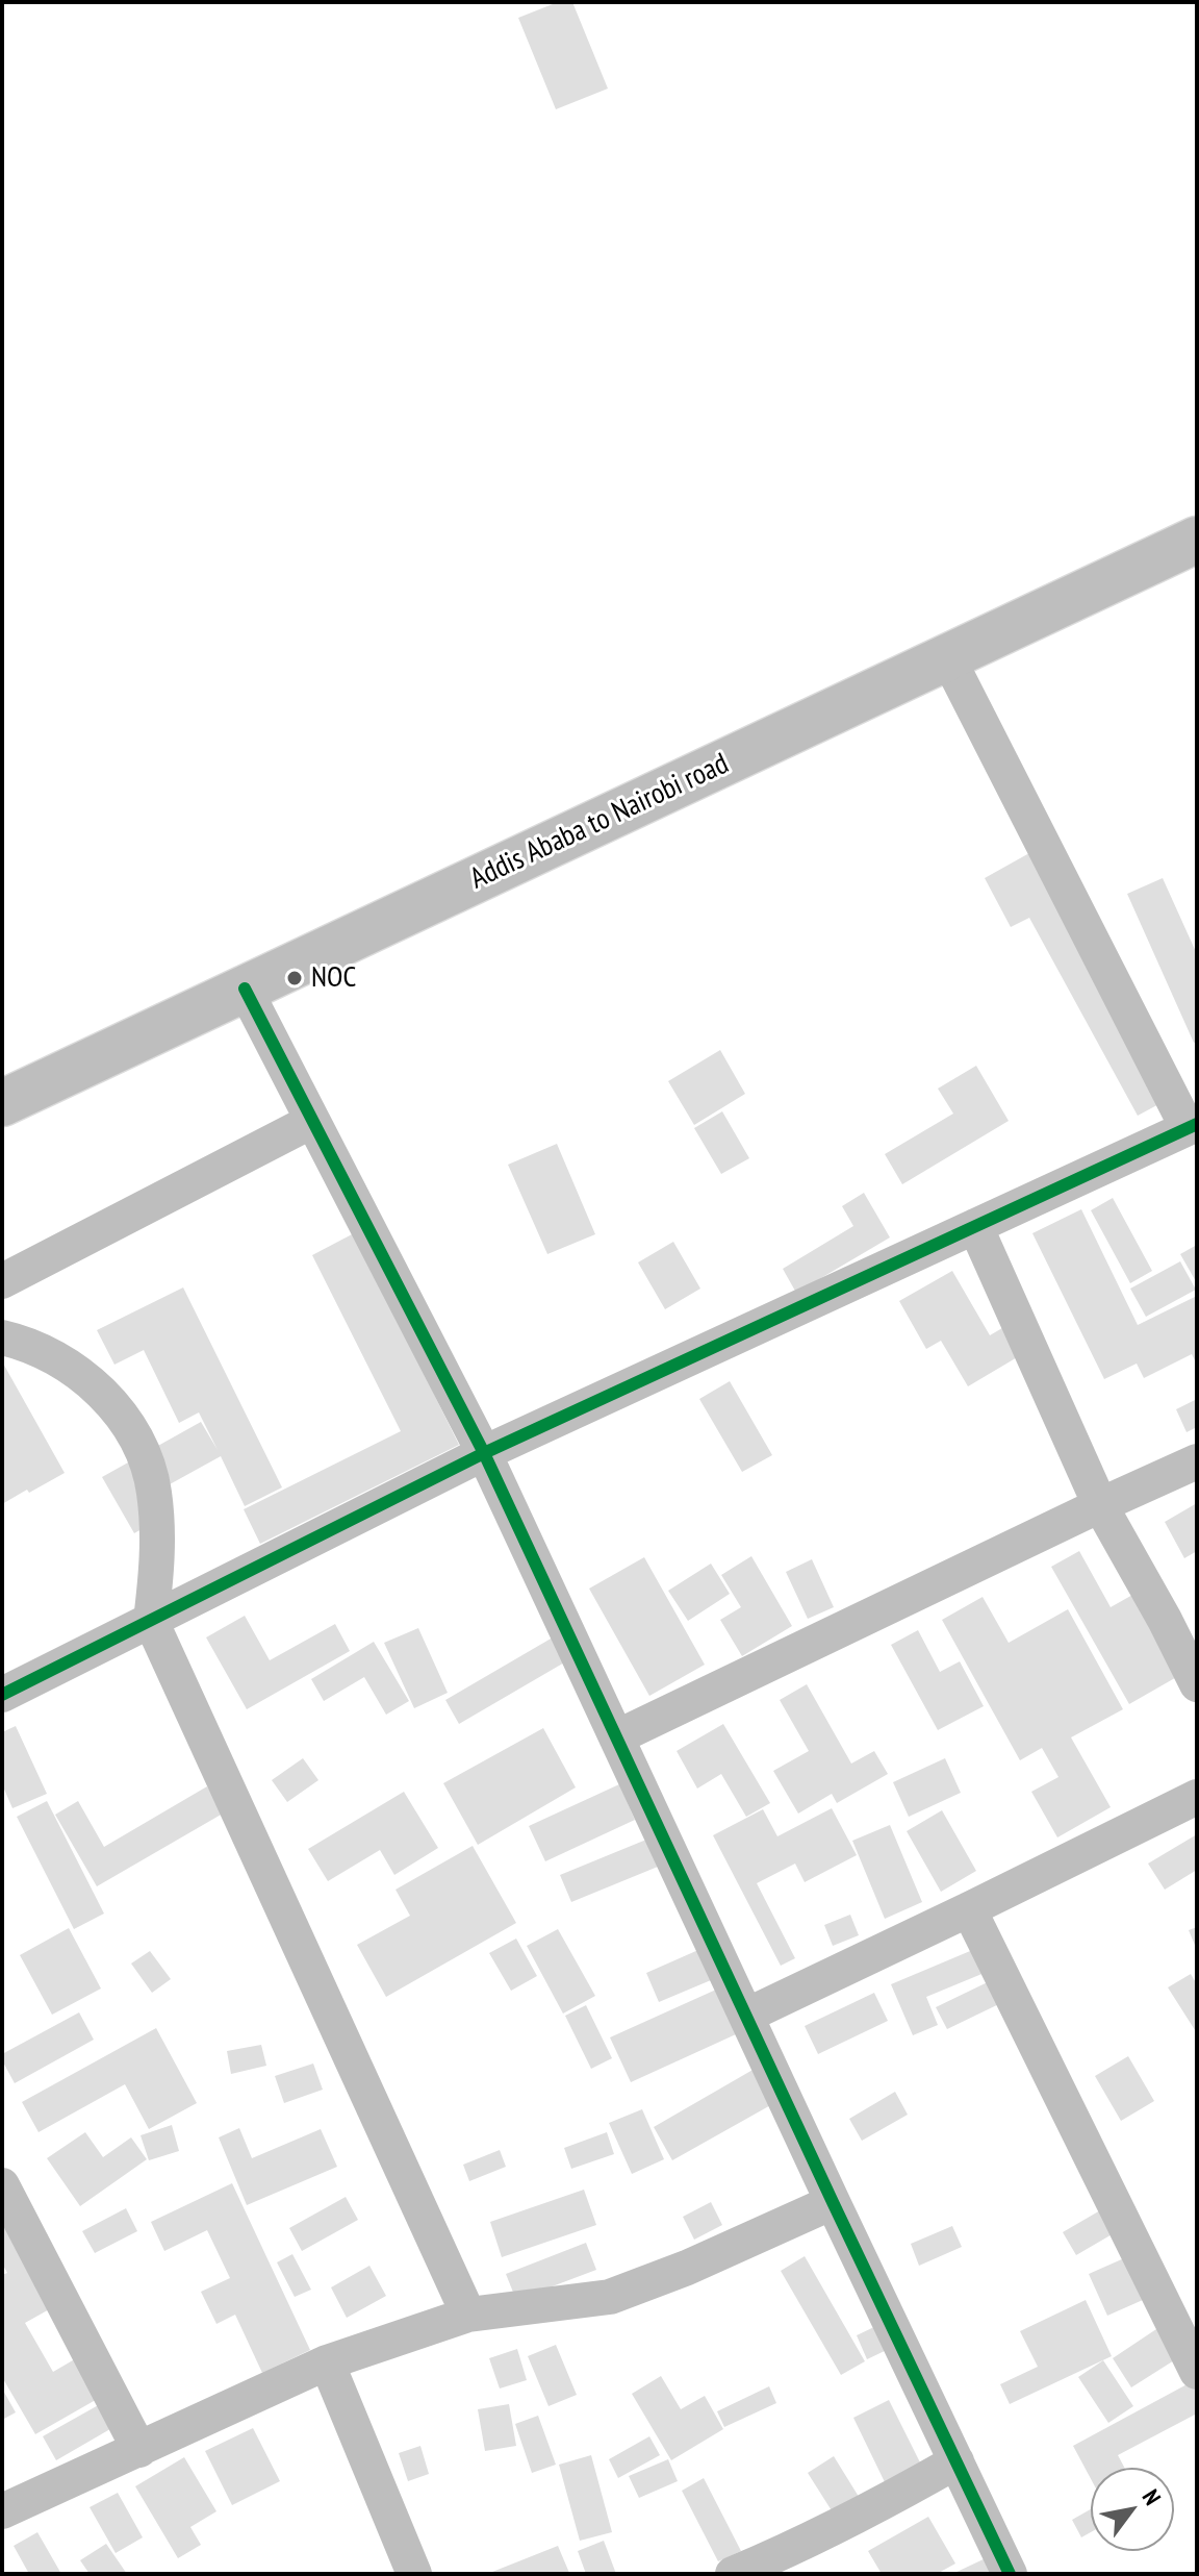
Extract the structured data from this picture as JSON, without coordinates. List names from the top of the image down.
{
  "streets": {
    "highway": ["Addis Ababa to Nairobi road"]
  },
  "places": ["NOC"],
  "north": "top right"
}
